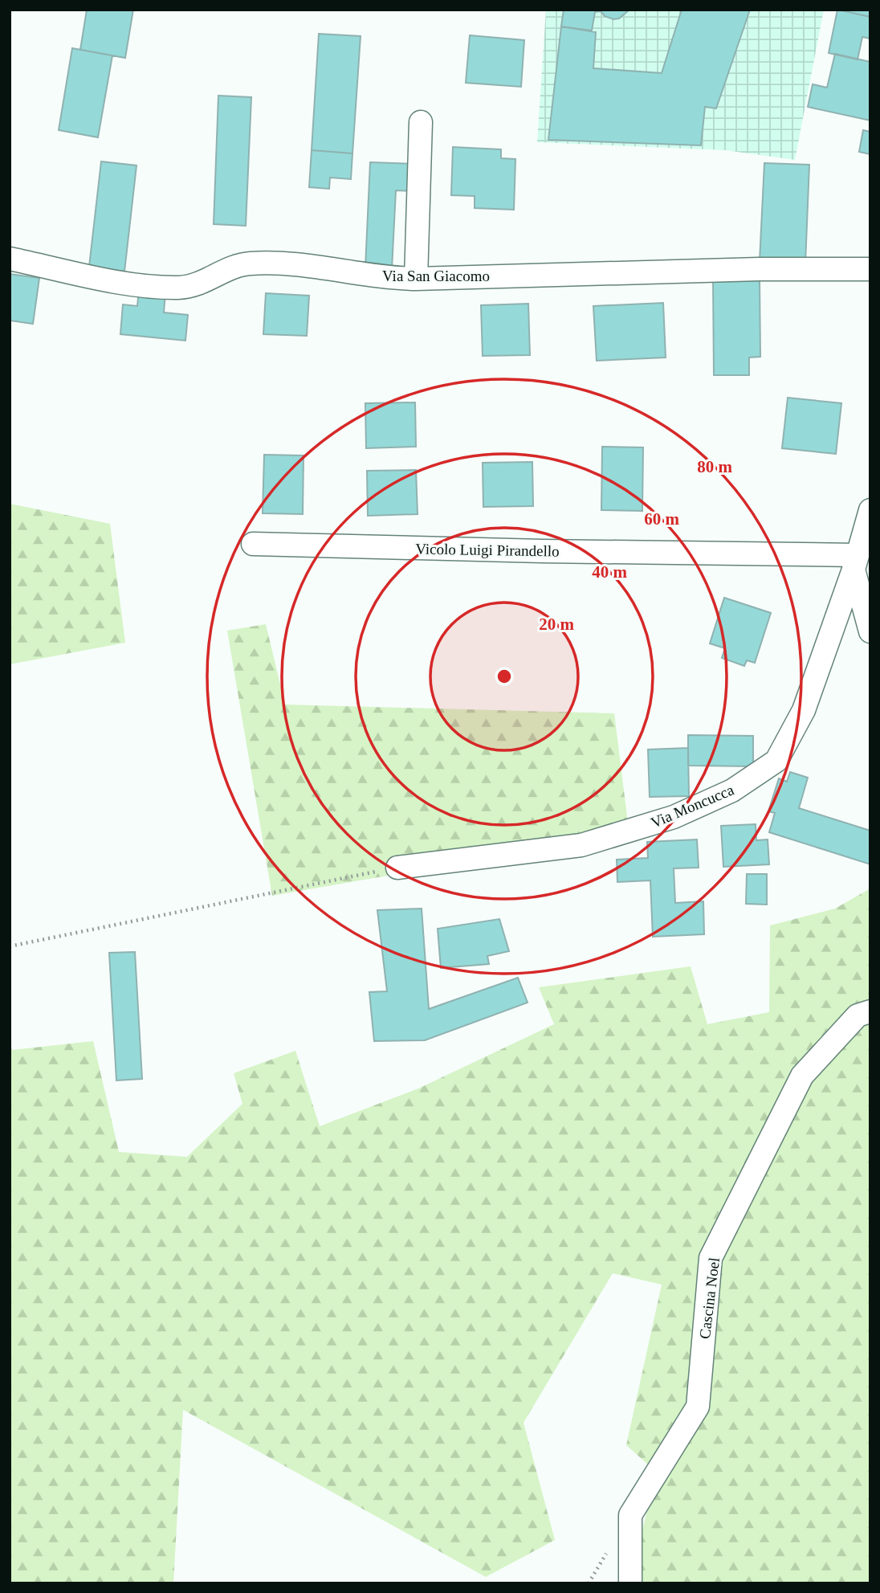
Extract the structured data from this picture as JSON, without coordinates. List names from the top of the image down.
{
  "streets": {
    "street": [
      "Via San Giacomo",
      "Vicolo Luigi Pirandello",
      "Via Moncucca",
      "Cascina Noel"
    ]
  },
  "crossings": [
    ["Vicolo Luigi Pirandello", "Via Moncucca"]
  ],
  "rings": [
    "80 m",
    "60 m",
    "40 m",
    "20 m"
  ]
}
